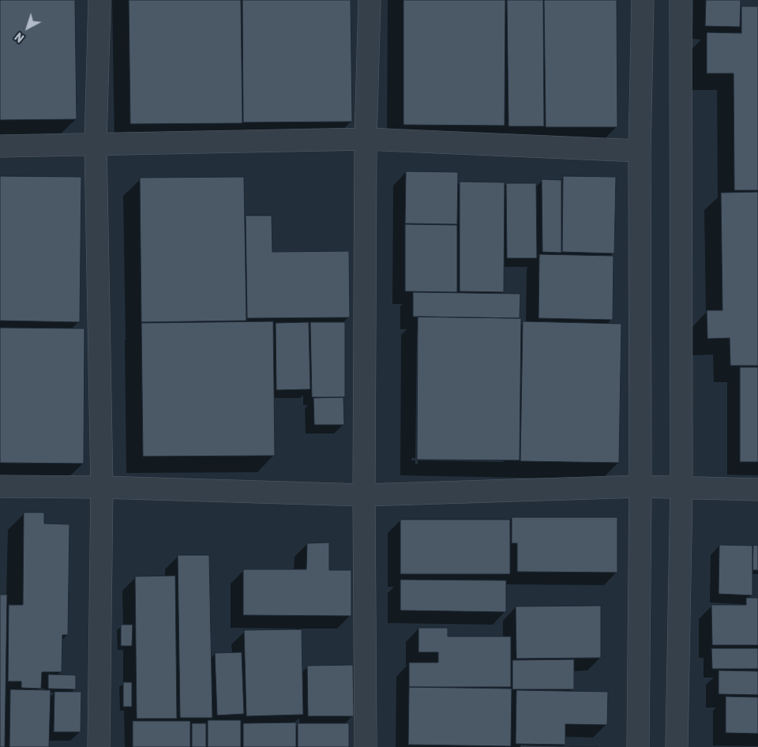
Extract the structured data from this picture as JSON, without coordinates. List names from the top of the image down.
{
  "north": "bottom left"
}
